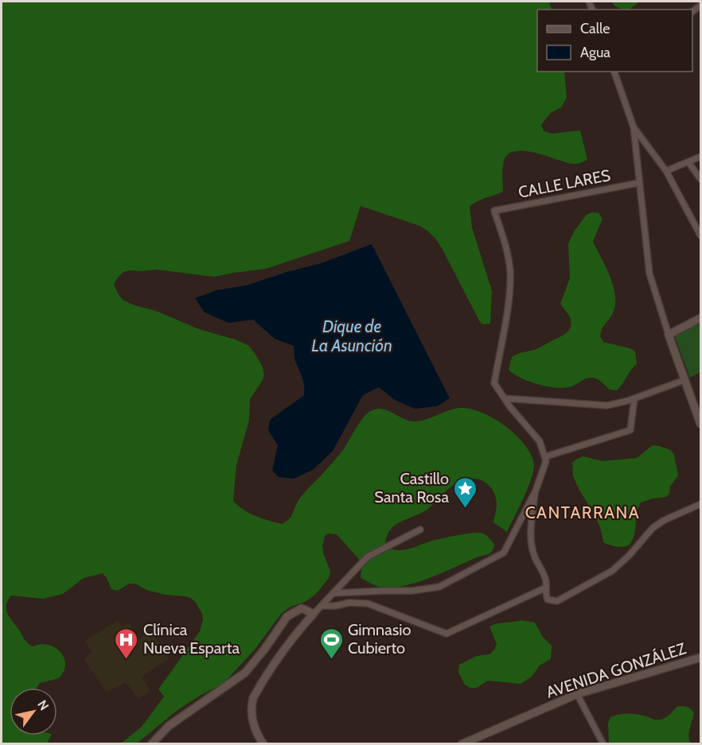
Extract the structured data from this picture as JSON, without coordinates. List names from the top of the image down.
{
  "streets": {
    "street": ["CALLE LARES", "AVENIDA GONZÁLEZ"]
  },
  "districts": ["CANTARRANA"],
  "water": ["Dique de La Asunción"],
  "places": {
    "place": ["Castillo Santa Rosa"],
    "hospital": ["Clínica Nueva Esparta"],
    "sports": ["Gimnasio Cubierto"]
  },
  "legend": ["Calle", "Agua"],
  "north": "top right"
}
